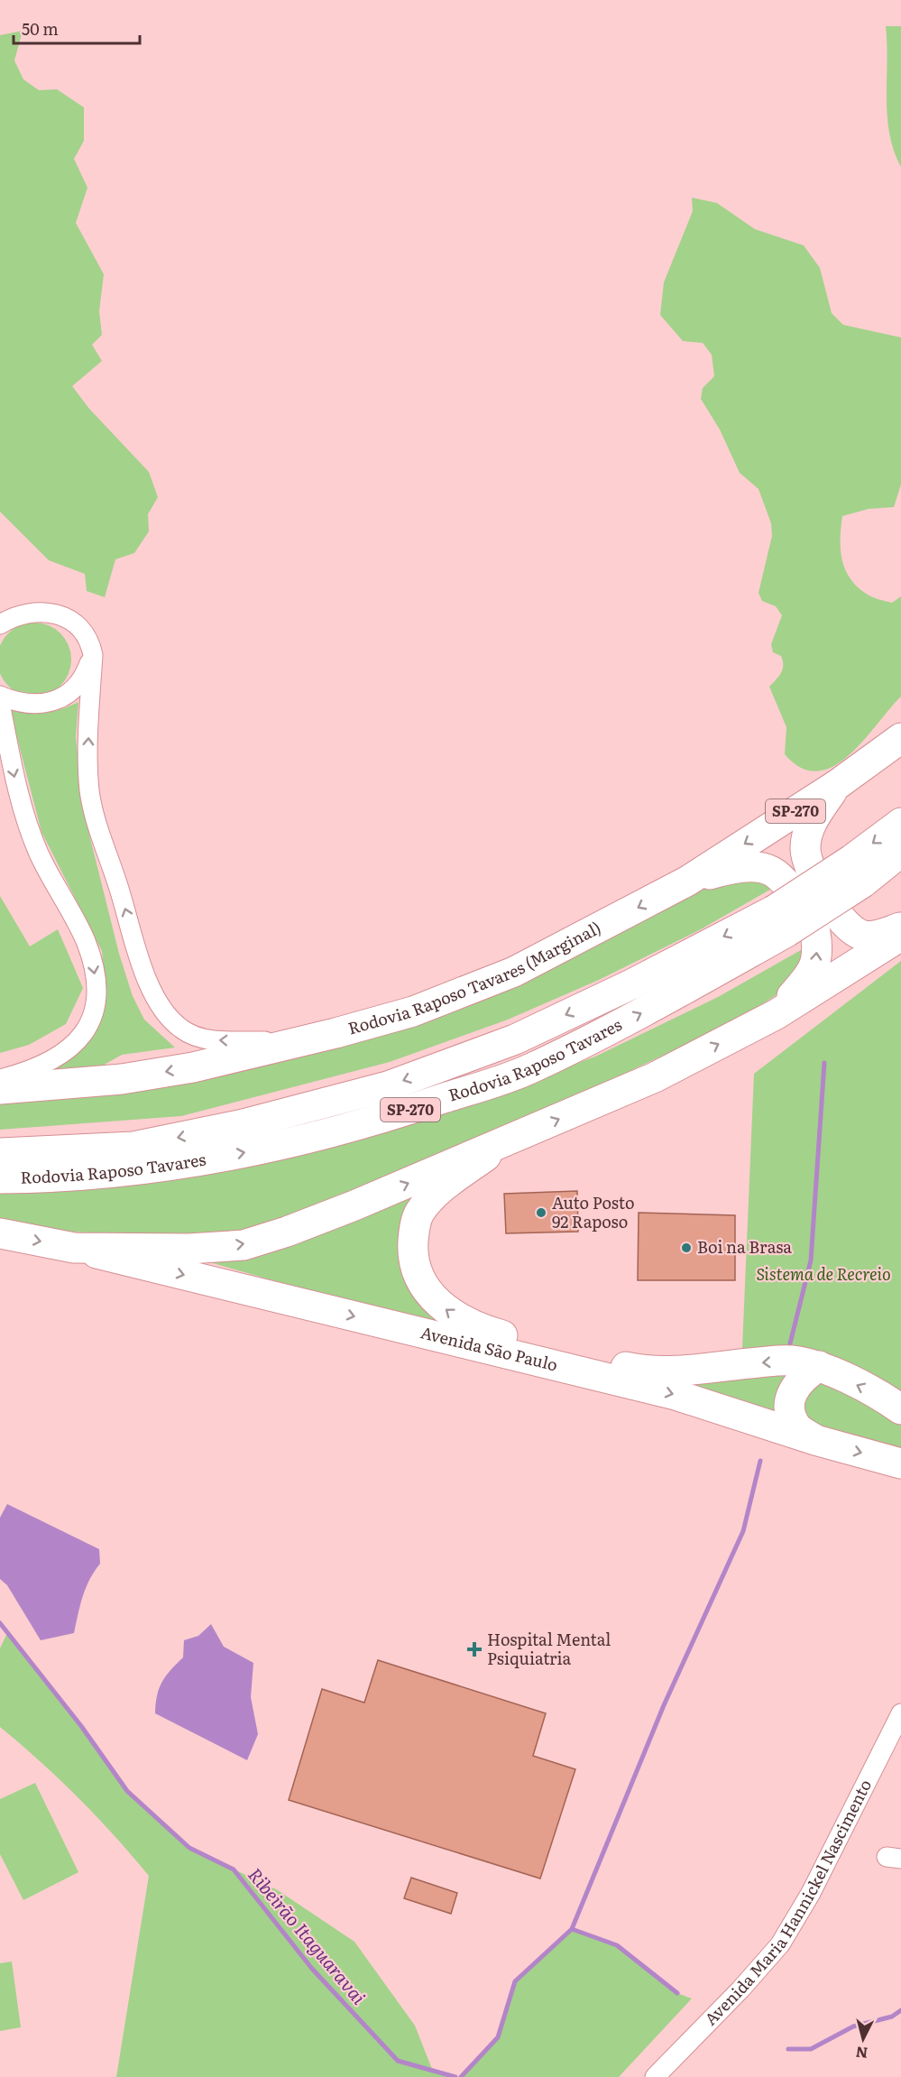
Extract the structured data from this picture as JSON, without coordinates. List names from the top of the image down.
{
  "streets": {
    "main road": [
      "SP-270",
      "Rodovia Raposo Tavares (Marginal)",
      "Rodovia Raposo Tavares",
      "Avenida São Paulo"
    ],
    "street": ["Avenida Maria Hannickel Nascimento"]
  },
  "water": ["Ribeirão Itaguaravai"],
  "parks": ["Sistema de Recreio"],
  "places": {
    "other": ["Auto Posto 92 Raposo", "Boi na Brasa"],
    "health": ["Hospital Mental Psiquiatria"]
  },
  "scale_bar": "50 m",
  "north": "bottom"
}
